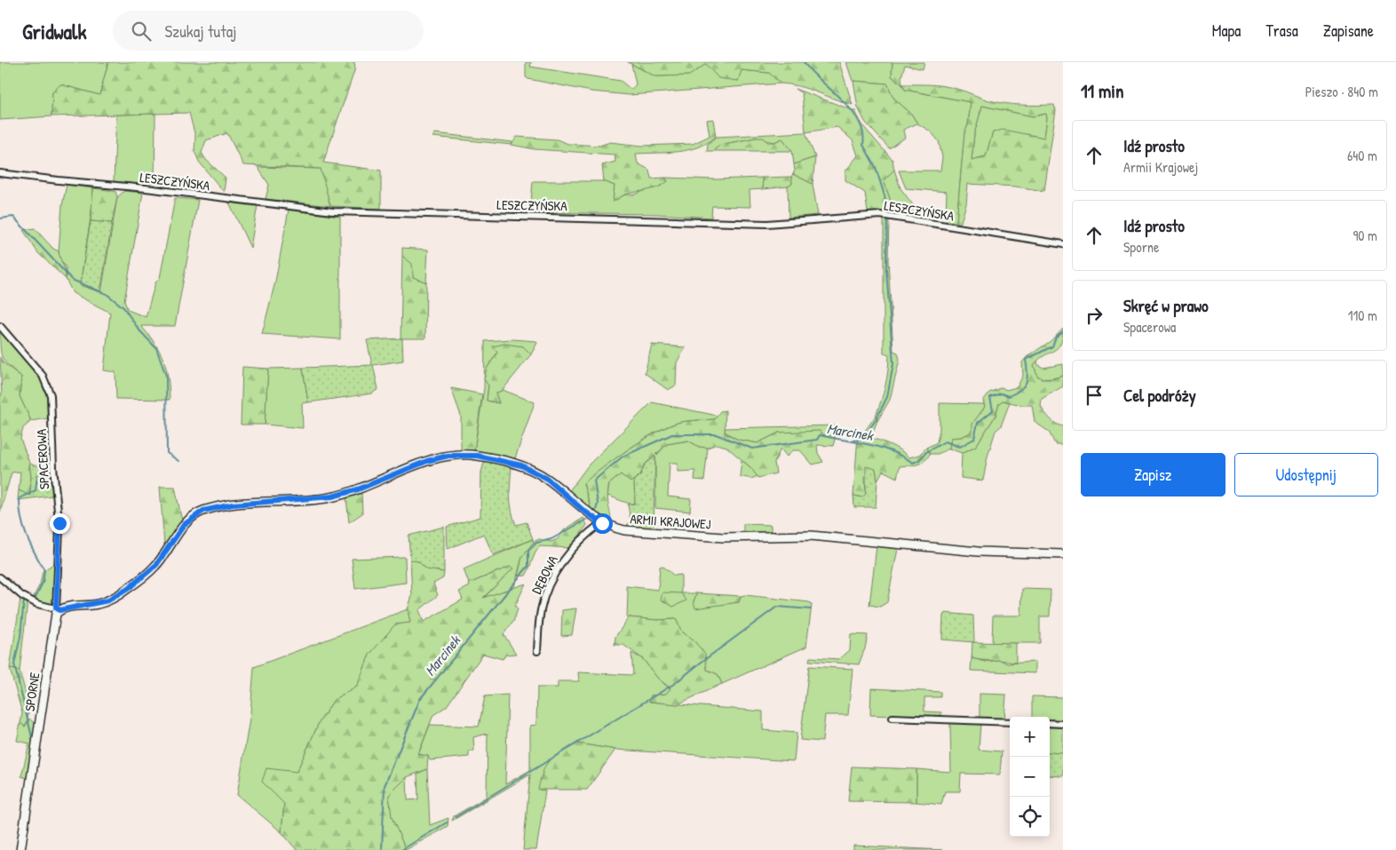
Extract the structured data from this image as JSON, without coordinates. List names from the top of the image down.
{
  "streets": {
    "street": [
      "LESZCZYŃSKA",
      "SPACEROWA",
      "ARMII KRAJOWEJ",
      "DĘBOWA",
      "SPORNE"
    ]
  },
  "crossings": [
    ["SPACEROWA", "ARMII KRAJOWEJ"],
    ["SPACEROWA", "SPORNE"],
    ["ARMII KRAJOWEJ", "DĘBOWA"],
    ["ARMII KRAJOWEJ", "SPORNE"]
  ],
  "water": ["Marcinek"],
  "page": {
    "header": "Gridwalk",
    "search": "Szukaj tutaj",
    "nav": ["Mapa", "Trasa", "Zapisane"],
    "heading": ["11 min", "Pieszo · 840 m"],
    "list": [
      ["Idź prosto", "Armii Krajowej", "640 m"],
      ["Idź prosto", "Sporne", "90 m"],
      ["Skręć w prawo", "Spacerowa", "110 m"],
      "Cel podróży"
    ],
    "buttons": ["Zapisz", "Udostępnij"],
    "map_buttons": ["+", "−"]
  }
}
